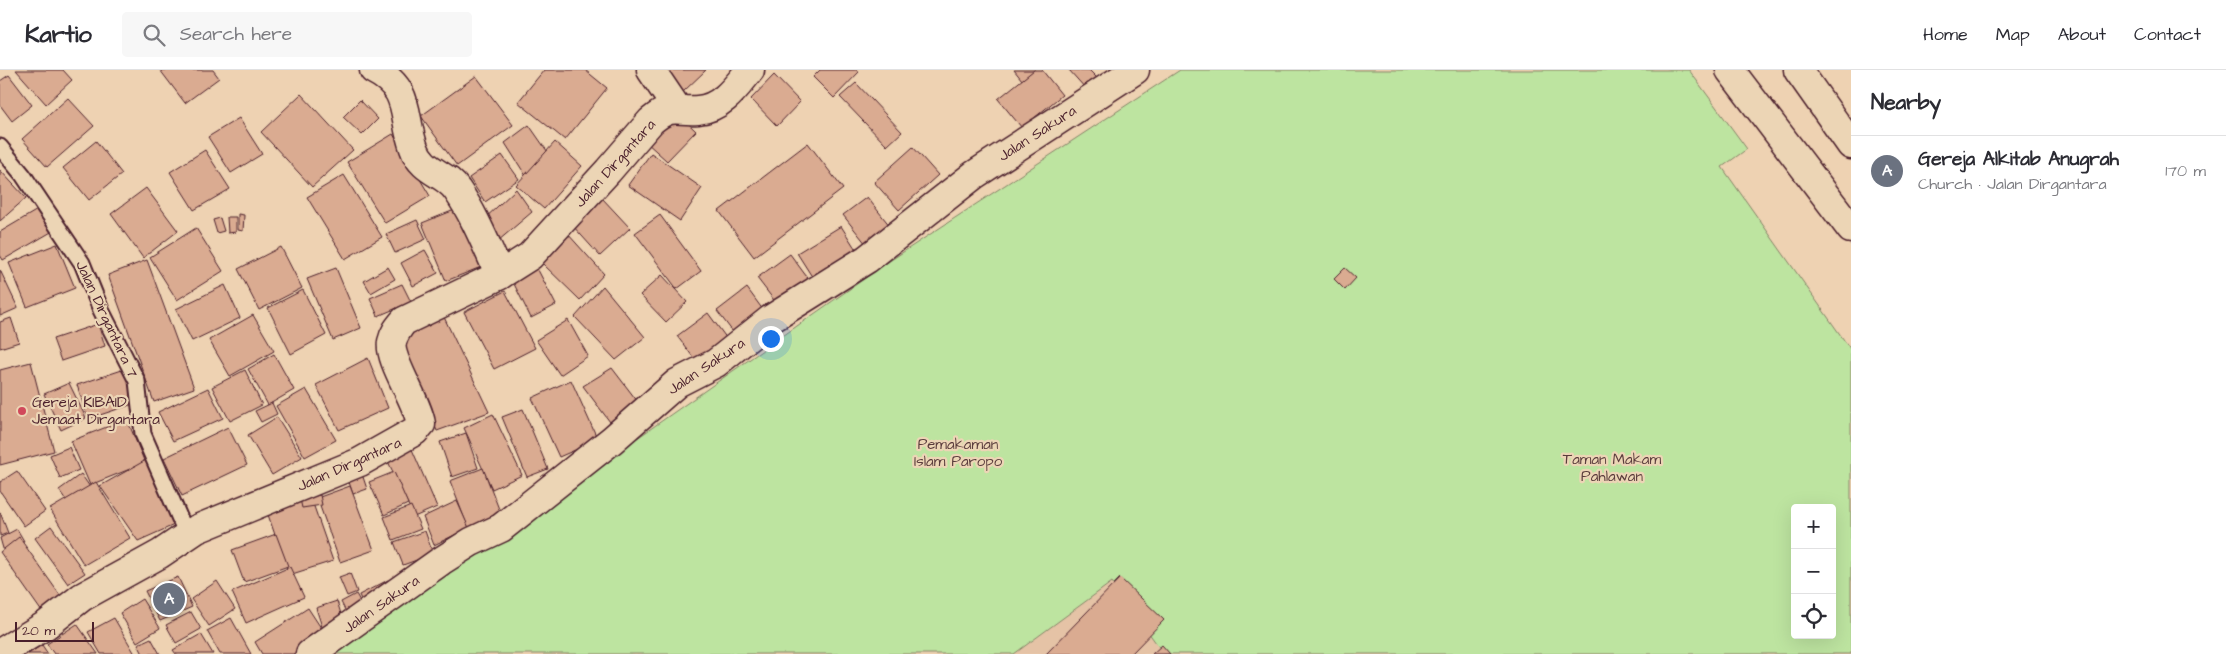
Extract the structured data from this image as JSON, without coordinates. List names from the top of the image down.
{
  "streets": {
    "main road": ["Jalan Sakura", "Jalan Dirgantara"],
    "lane": ["Jalan Dirgantara 7"]
  },
  "crossings": [
    ["Jalan Dirgantara", "Jalan Dirgantara 7"]
  ],
  "parks": ["Pemakaman Islam Paropo", "Taman Makam Pahlawan"],
  "places": ["Gereja KIBAID Jemaat Dirgantara"],
  "scale_bar": "20 m",
  "page": {
    "header": "Kartio",
    "search": "Search here",
    "nav": [
      "Home",
      "Map",
      "About",
      "Contact"
    ],
    "heading": "Nearby",
    "list": [
      {
        "mark": "A",
        "name": "Gereja Alkitab Anugrah",
        "note": "Church · Jalan Dirgantara",
        "value": "170 m"
      }
    ],
    "map_buttons": ["+", "−"],
    "pins": "A",
    "scale": "20 m"
  }
}
